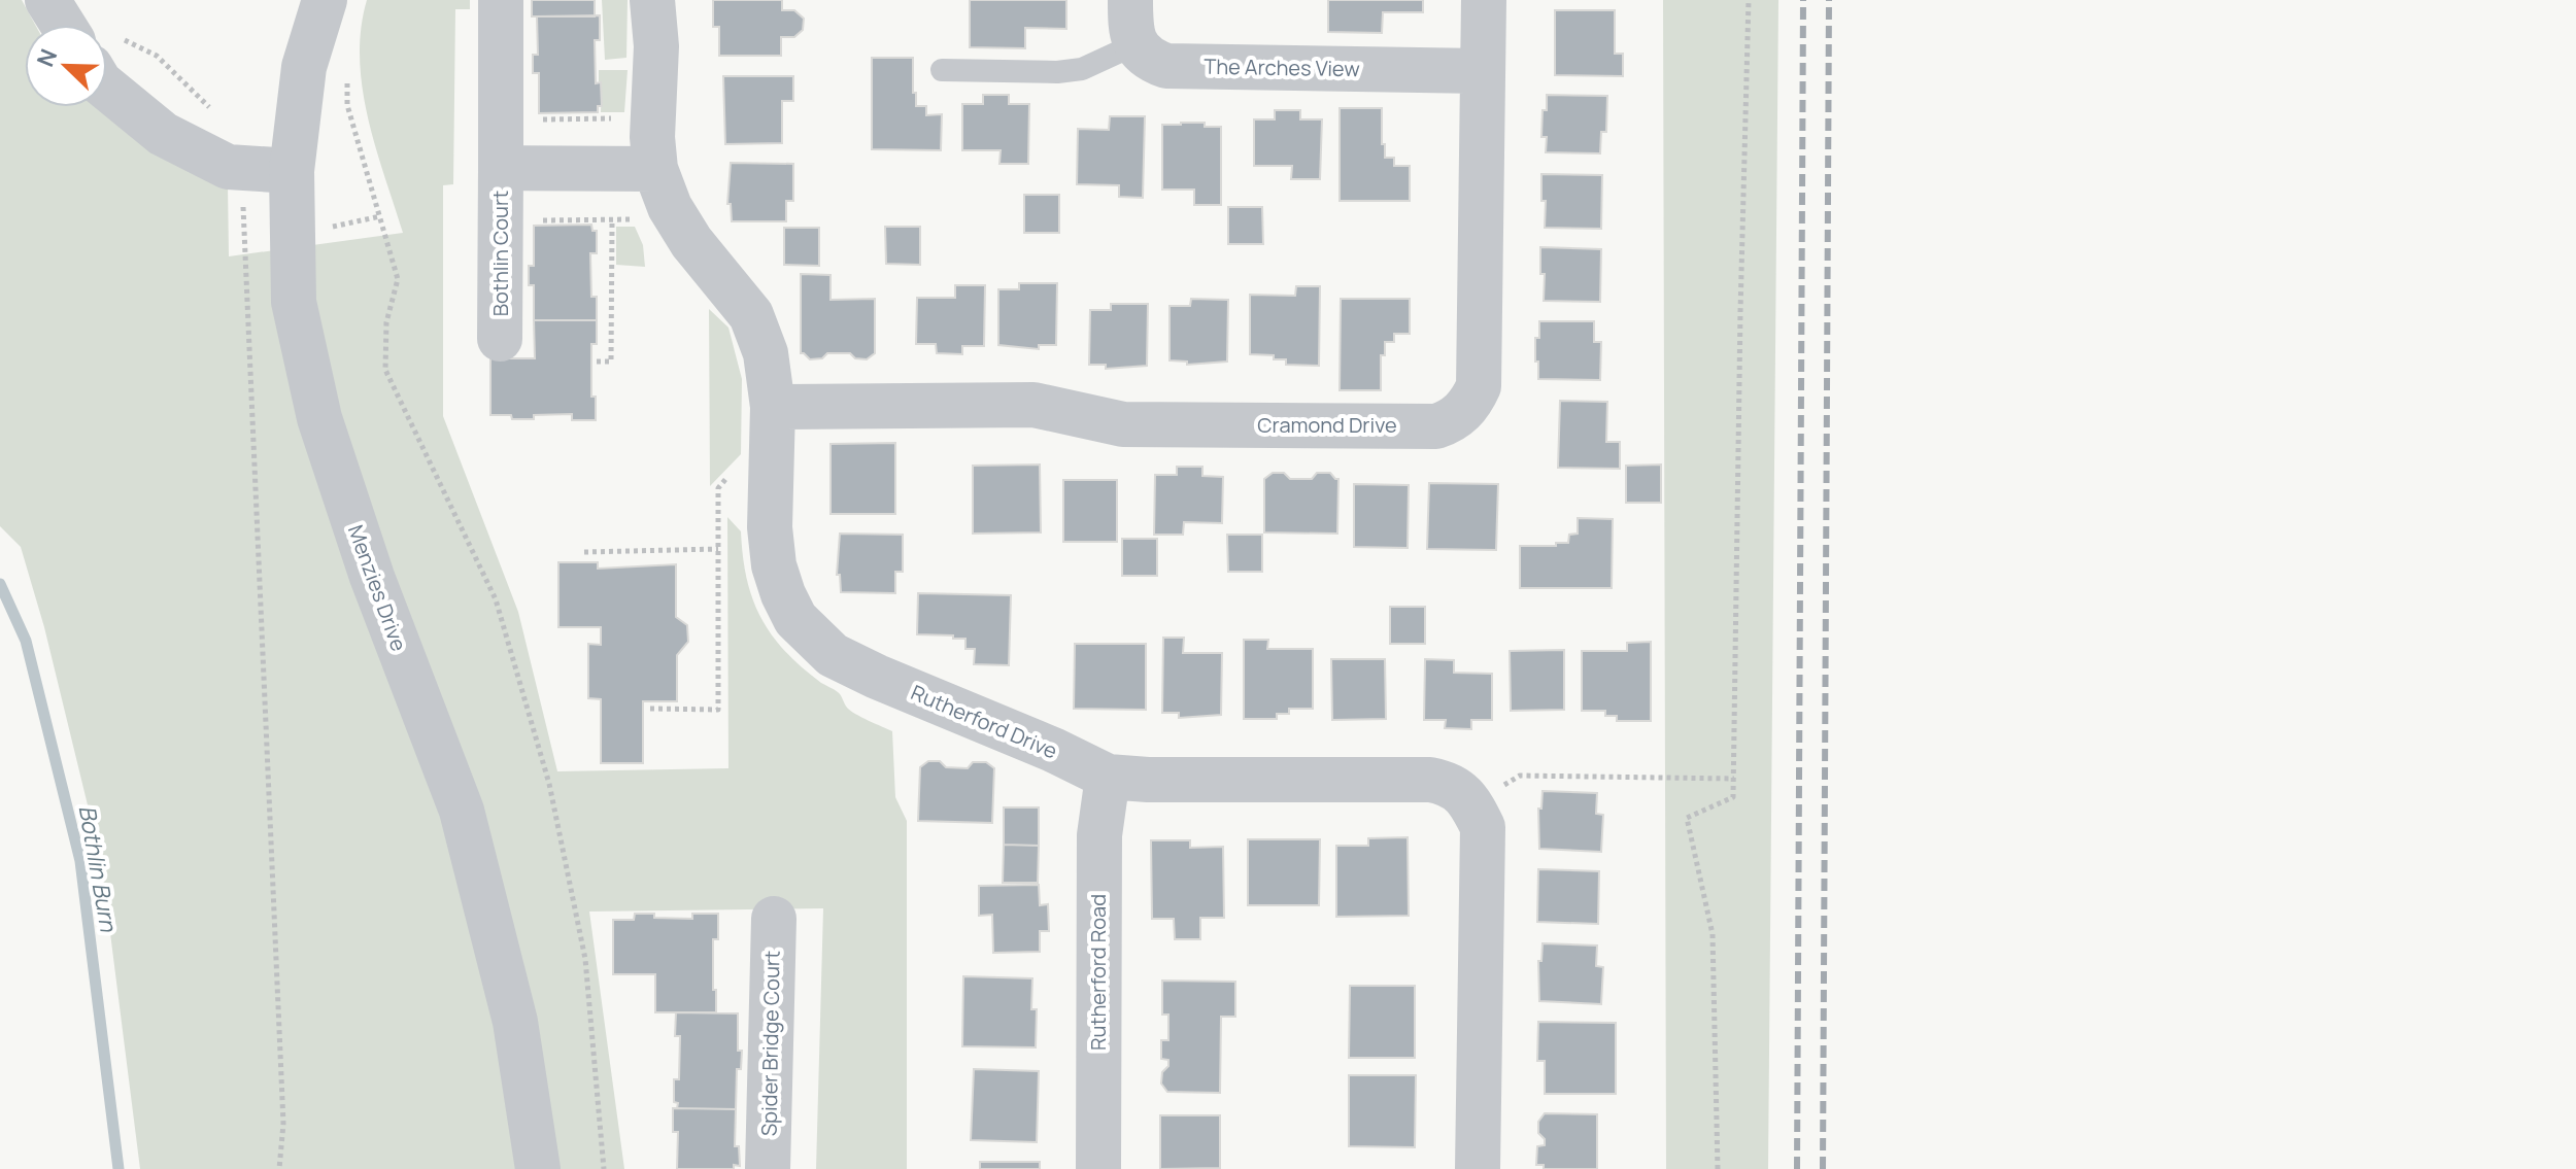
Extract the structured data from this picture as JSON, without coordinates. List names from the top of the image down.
{
  "streets": {
    "street": [
      "The Arches View",
      "Bothlin Court",
      "Cramond Drive",
      "Menzies Drive",
      "Rutherford Drive",
      "Rutherford Road",
      "Spider Bridge Court"
    ]
  },
  "crossings": [
    ["The Arches View", "Cramond Drive"],
    ["Bothlin Court", "Rutherford Drive"],
    ["Cramond Drive", "Rutherford Drive"],
    ["Rutherford Drive", "Rutherford Road"]
  ],
  "water": ["Bothlin Burn"],
  "north": "top left"
}
